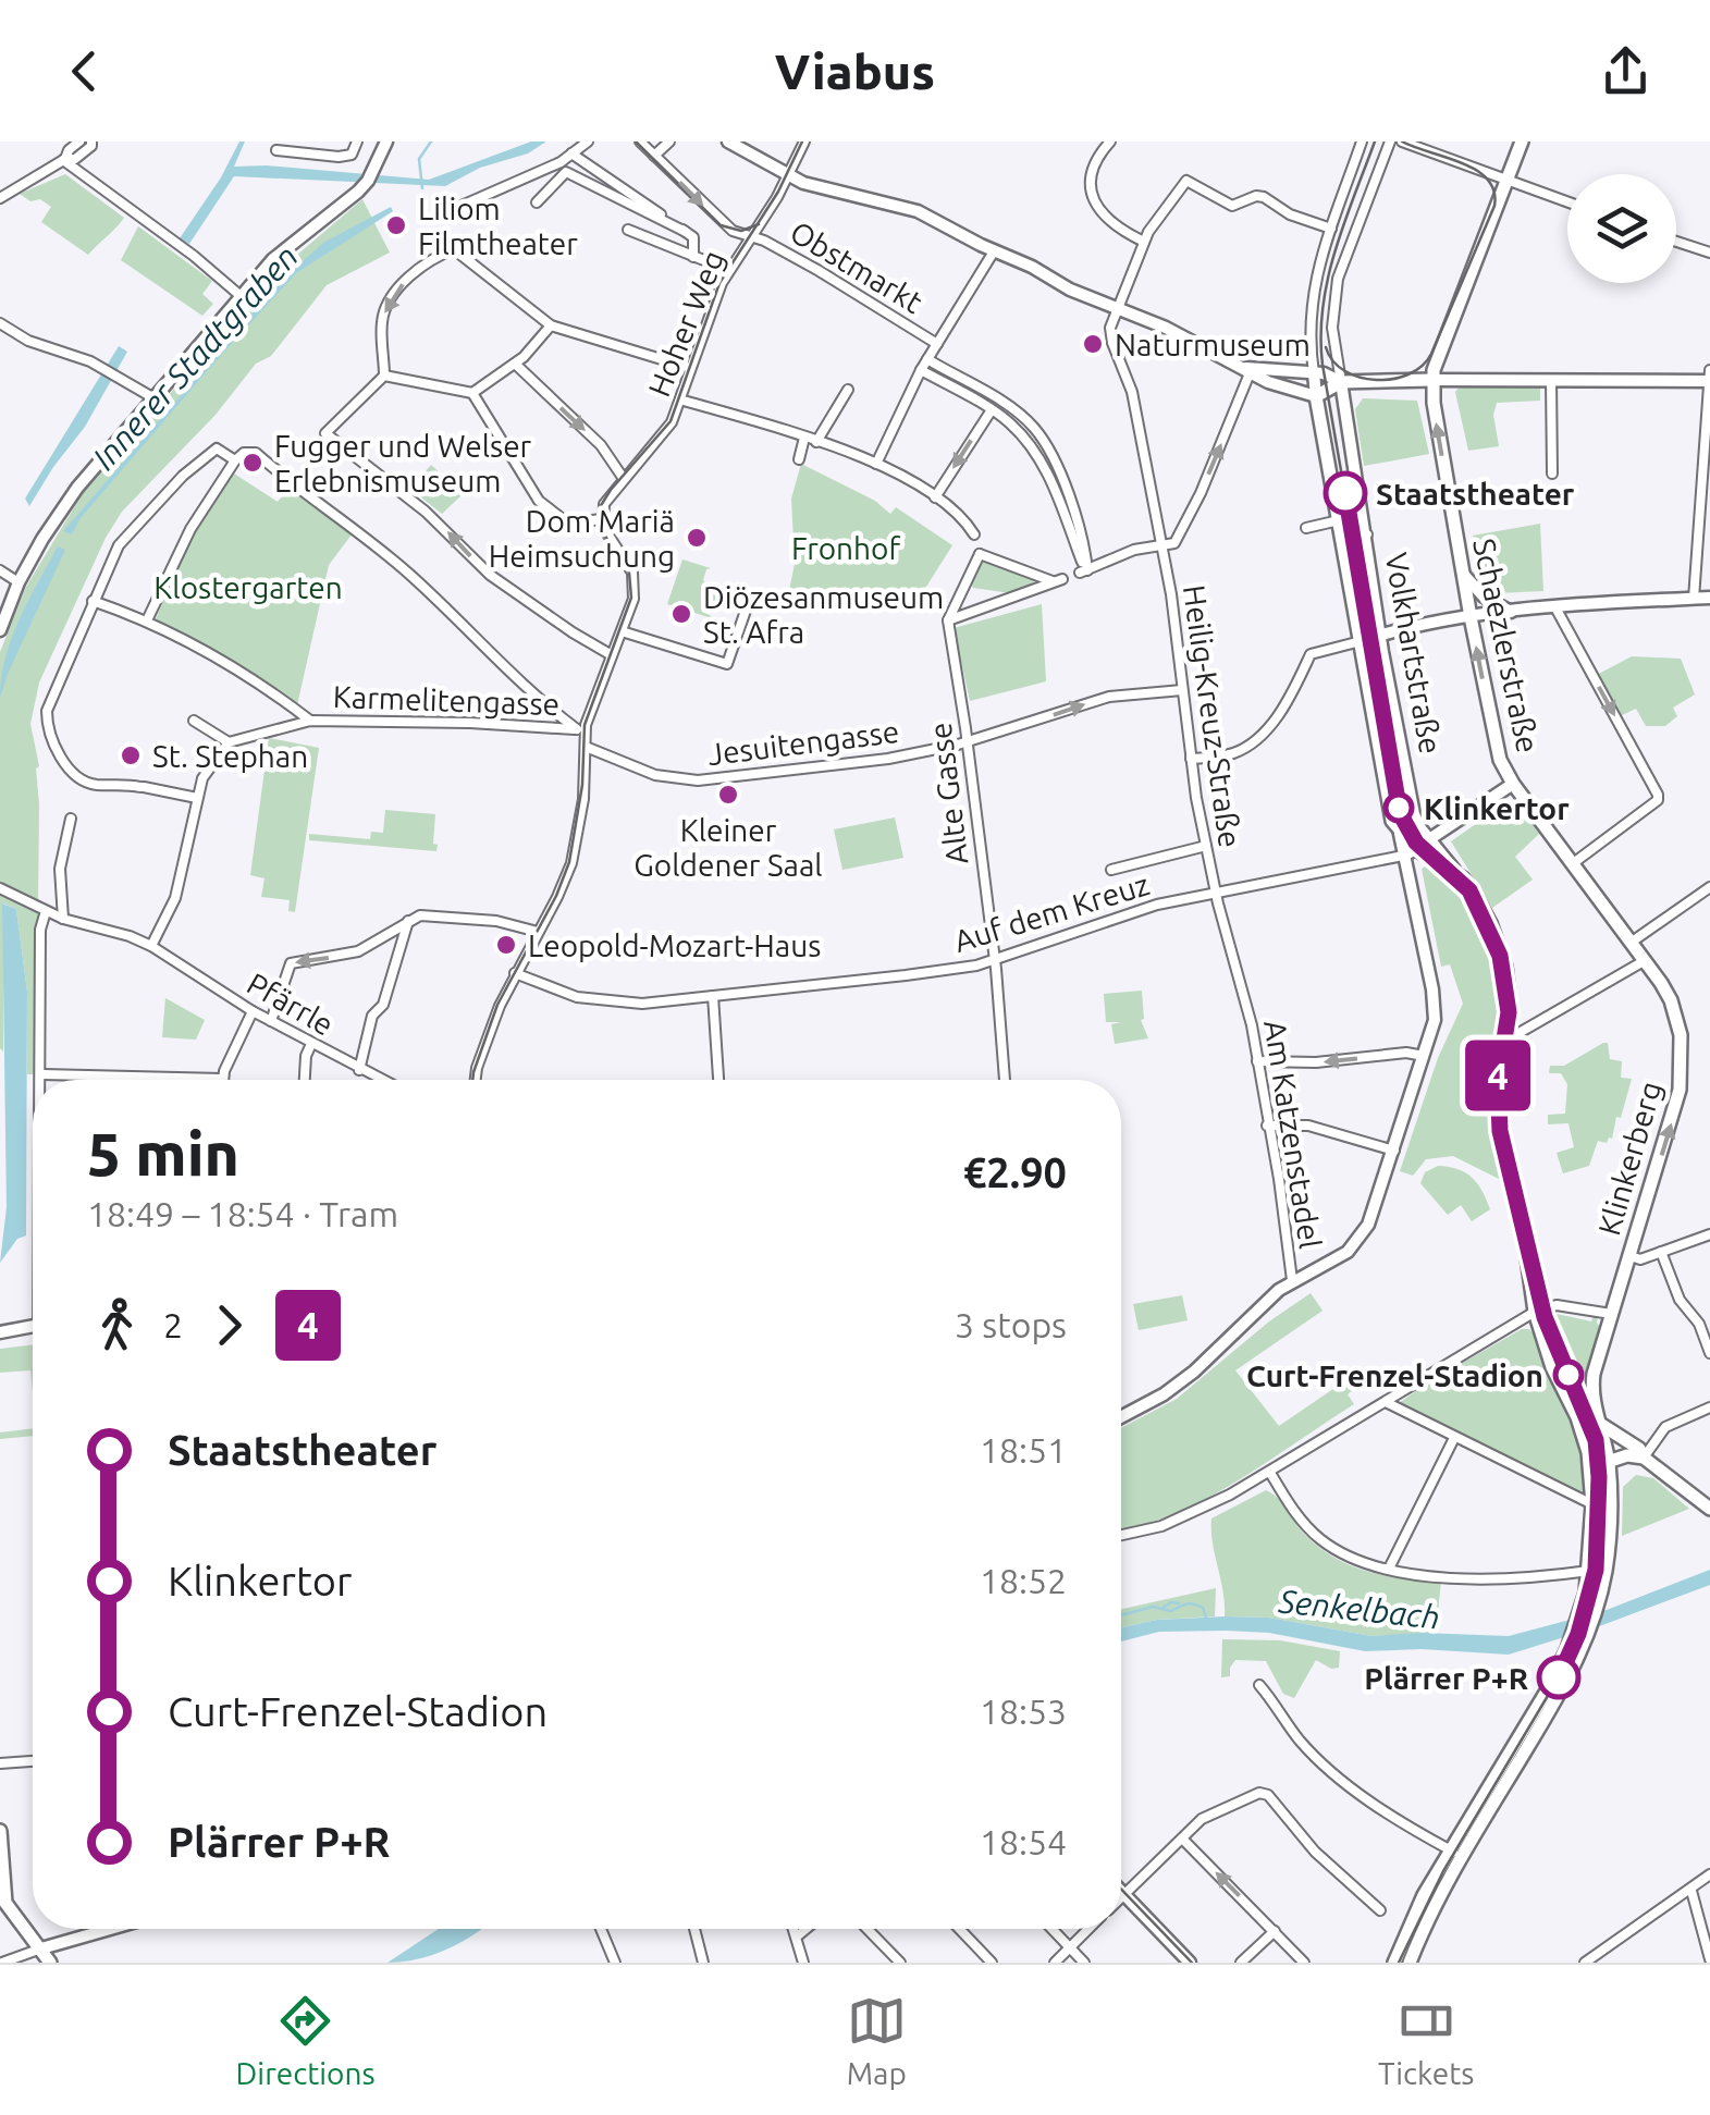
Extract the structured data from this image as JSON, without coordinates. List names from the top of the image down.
{
  "streets": {
    "main road": ["Schaezlerstraße", "Volkhartstraße", "Klinkerberg"],
    "street": [
      "Obstmarkt",
      "Hoher Weg",
      "Karmelitengasse",
      "Heilig-Kreuz-Straße",
      "Jesuitengasse",
      "Alte Gasse",
      "Auf dem Kreuz",
      "Pfärrle",
      "Am Katzenstadel"
    ]
  },
  "crossings": [
    ["Obstmarkt", "Hoher Weg"],
    ["Schaezlerstraße", "Klinkerberg"],
    ["Volkhartstraße", "Auf dem Kreuz"],
    ["Heilig-Kreuz-Straße", "Jesuitengasse"],
    ["Heilig-Kreuz-Straße", "Auf dem Kreuz"],
    ["Heilig-Kreuz-Straße", "Am Katzenstadel"],
    ["Jesuitengasse", "Alte Gasse"],
    ["Alte Gasse", "Auf dem Kreuz"],
    ["Auf dem Kreuz", "Am Katzenstadel"]
  ],
  "one_way": ["Schaezlerstraße", "Jesuitengasse"],
  "water": ["Innerer Stadtgraben", "Senkelbach"],
  "parks": ["Fronhof", "Klostergarten"],
  "places": [
    "Liliom Filmtheater",
    "Naturmuseum",
    "Fugger und Welser Erlebnismuseum",
    "Staatstheater",
    "Dom Mariä Heimsuchung",
    "Diözesanmuseum St. Afra",
    "St. Stephan",
    "Kleiner Goldener Saal",
    "Klinkertor",
    "Leopold-Mozart-Haus",
    "Curt-Frenzel-Stadion",
    "Plärrer P+R"
  ],
  "lines": ["tram line 4"],
  "page": {
    "header": "Viabus",
    "on_map": "4",
    "heading": ["5 min", "18:49 – 18:54 · Tram", "€2.90"],
    "legs": ["2", "4", "3 stops"],
    "list": [
      {
        "name": "Staatstheater",
        "value": "18:51"
      },
      {
        "name": "Klinkertor",
        "value": "18:52"
      },
      {
        "name": "Curt-Frenzel-Stadion",
        "value": "18:53"
      },
      {
        "name": "Plärrer P+R",
        "value": "18:54"
      }
    ],
    "tabs": ["Directions", "Map", "Tickets"]
  }
}
